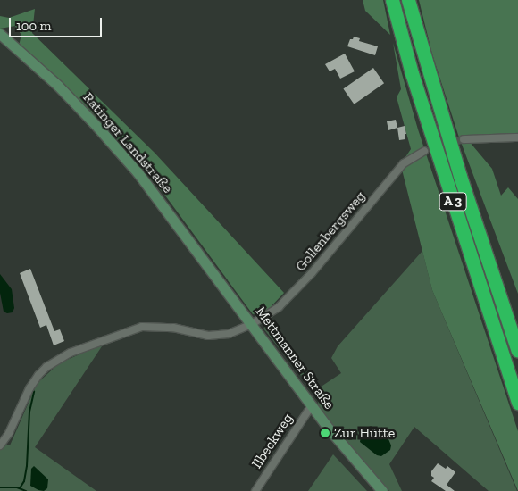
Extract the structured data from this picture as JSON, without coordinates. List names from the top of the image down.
{
  "streets": {
    "highway": ["A 3"],
    "main road": ["Ratinger Landstraße", "Mettmanner Straße"],
    "street": ["Gollenbergsweg", "Ilbeckweg"]
  },
  "crossings": [
    ["Ratinger Landstraße", "Mettmanner Straße"],
    ["Gollenbergsweg", "Mettmanner Straße"],
    ["Mettmanner Straße", "Ilbeckweg"]
  ],
  "places": ["Zur Hütte"],
  "scale_bar": "100 m"
}
